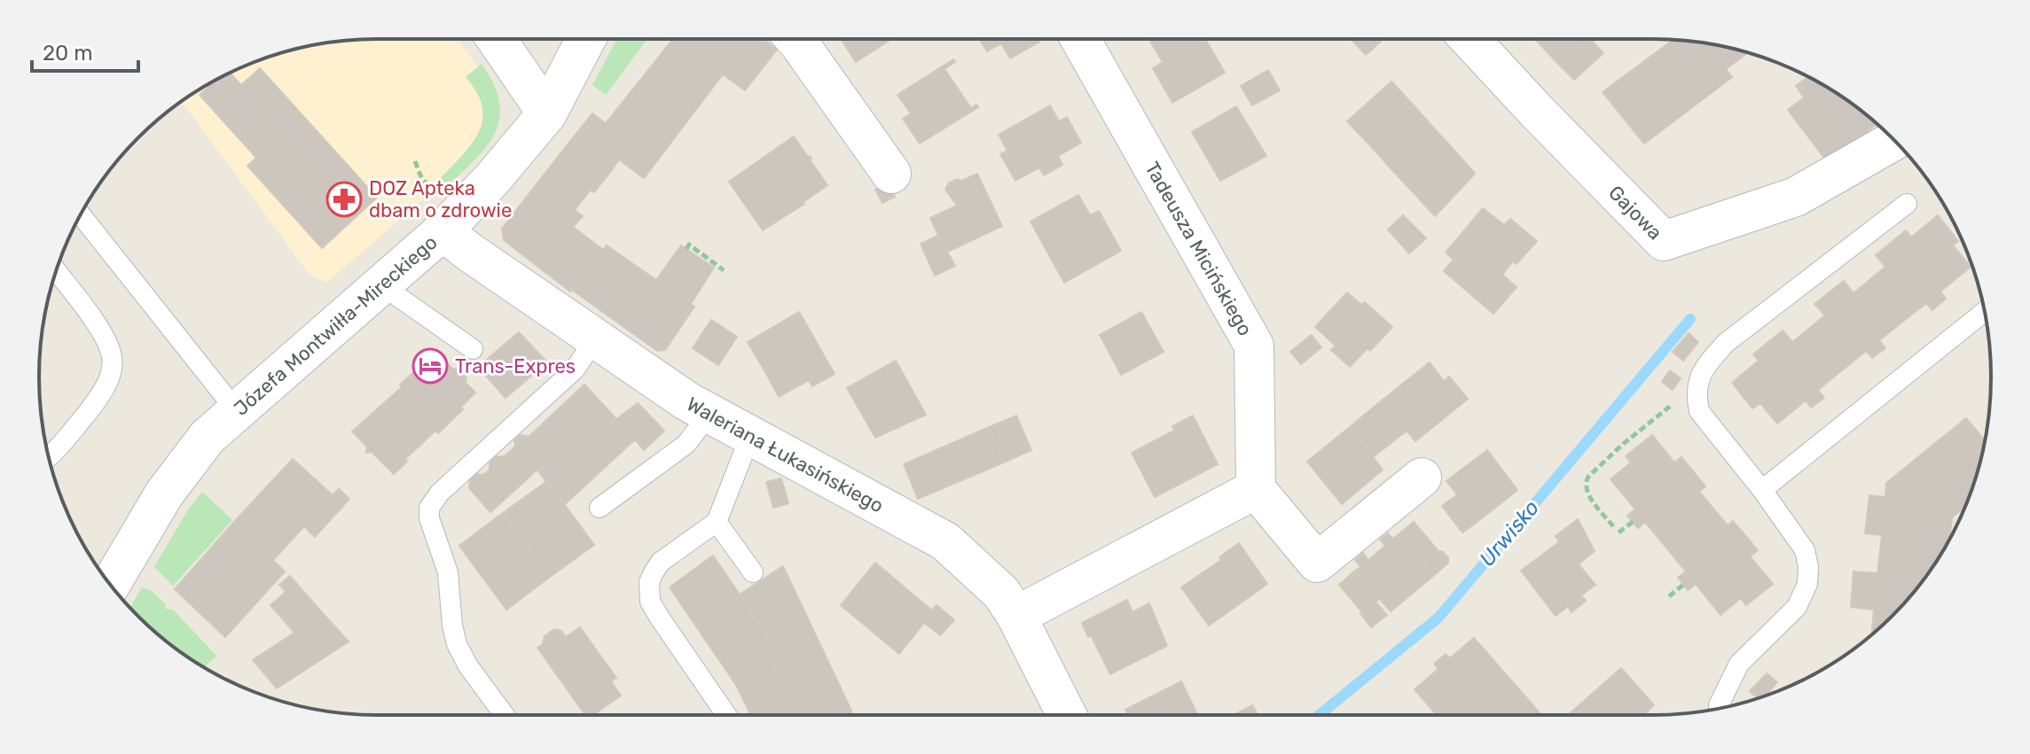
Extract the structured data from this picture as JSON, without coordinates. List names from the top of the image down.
{
  "streets": {
    "street": [
      "Gajowa",
      "Tadeusza Micińskiego",
      "Józefa Montwiłła-Mireckiego",
      "Waleriana Łukasińskiego"
    ]
  },
  "crossings": [
    ["Józefa Montwiłła-Mireckiego", "Waleriana Łukasińskiego"]
  ],
  "water": ["Urwisko"],
  "places": {
    "pharmacy": ["DOZ Apteka dbam o zdrowie"],
    "hotel": ["Trans-Expres"]
  },
  "scale_bar": "20 m"
}
